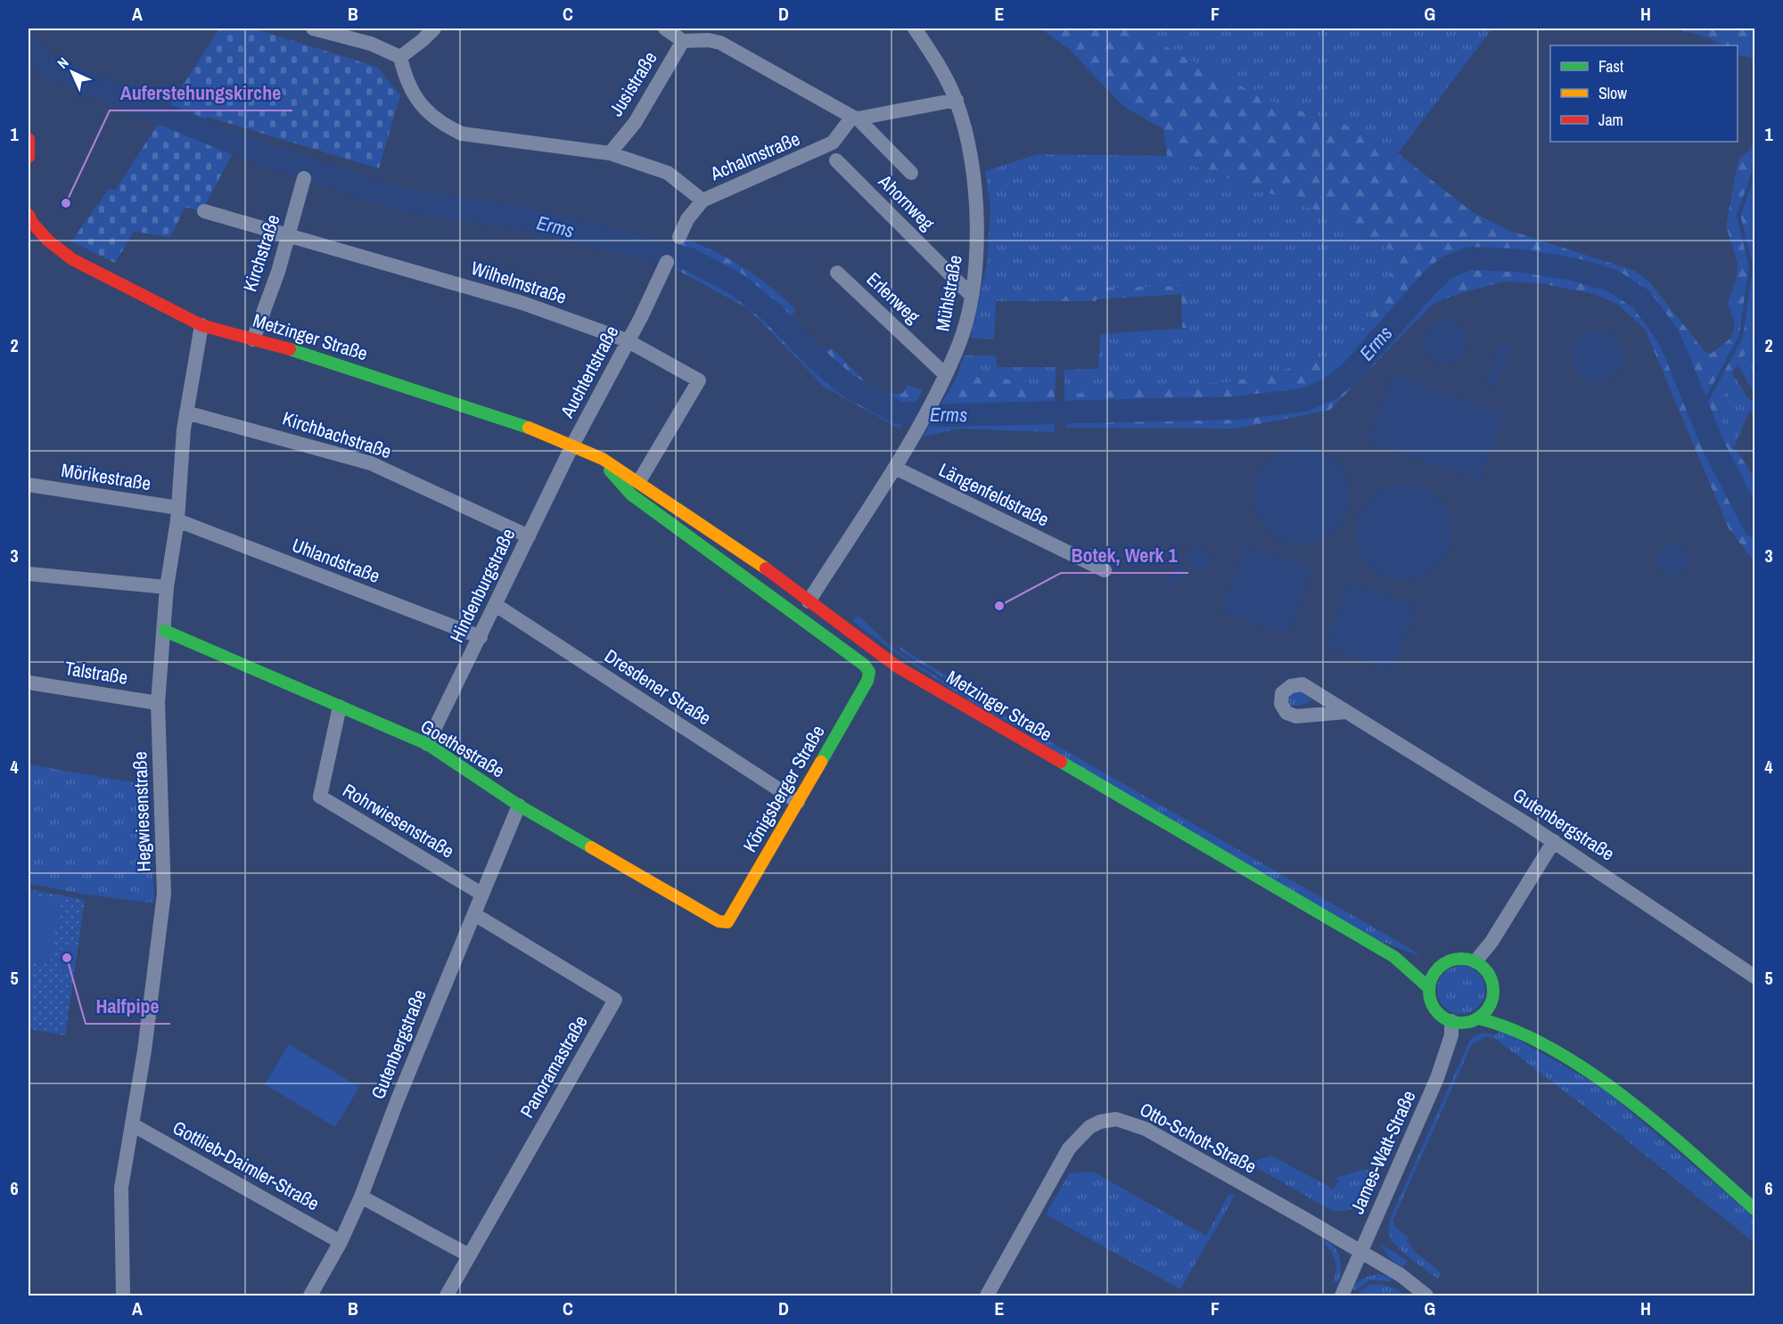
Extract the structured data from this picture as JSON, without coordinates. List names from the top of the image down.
{
  "streets": {
    "street": [
      "Jusistraße",
      "Achalmstraße",
      "Ahornweg",
      "Kirchstraße",
      "Wilhelmstraße",
      "Mühlstraße",
      "Erlenweg",
      "Metzinger Straße",
      "Auchtertstraße",
      "Kirchbachstraße",
      "Mörikestraße",
      "Längenfeldstraße",
      "Uhlandstraße",
      "Hindenburgstraße",
      "Talstraße",
      "Dresdener Straße",
      "Goethestraße",
      "Königsberger Straße",
      "Hegwiesenstraße",
      "Rohrwiesenstraße",
      "Gutenbergstraße",
      "Panoramastraße",
      "Otto-Schott-Straße",
      "James-Watt-Straße",
      "Gottlieb-Daimler-Straße"
    ]
  },
  "crossings": [
    ["Ahornweg", "Mühlstraße"],
    ["Kirchstraße", "Wilhelmstraße"],
    ["Kirchstraße", "Metzinger Straße"],
    ["Wilhelmstraße", "Metzinger Straße"],
    ["Wilhelmstraße", "Auchtertstraße"],
    ["Mühlstraße", "Erlenweg"],
    ["Mühlstraße", "Metzinger Straße"],
    ["Mühlstraße", "Längenfeldstraße"],
    ["Metzinger Straße", "Auchtertstraße"],
    ["Metzinger Straße", "Hindenburgstraße"],
    ["Metzinger Straße", "Königsberger Straße"],
    ["Metzinger Straße", "Hegwiesenstraße"],
    ["Metzinger Straße", "James-Watt-Straße"],
    ["Auchtertstraße", "Hindenburgstraße"],
    ["Kirchbachstraße", "Hindenburgstraße"],
    ["Kirchbachstraße", "Hegwiesenstraße"],
    ["Mörikestraße", "Uhlandstraße"],
    ["Mörikestraße", "Hegwiesenstraße"],
    ["Uhlandstraße", "Hindenburgstraße"],
    ["Uhlandstraße", "Hegwiesenstraße"],
    ["Hindenburgstraße", "Dresdener Straße"],
    ["Hindenburgstraße", "Goethestraße"],
    ["Talstraße", "Hegwiesenstraße"],
    ["Dresdener Straße", "Königsberger Straße"],
    ["Goethestraße", "Königsberger Straße"],
    ["Goethestraße", "Hegwiesenstraße"],
    ["Goethestraße", "Rohrwiesenstraße"],
    ["Goethestraße", "Gutenbergstraße"],
    ["Hegwiesenstraße", "Gottlieb-Daimler-Straße"],
    ["Rohrwiesenstraße", "Gutenbergstraße"],
    ["Gutenbergstraße", "Panoramastraße"],
    ["Gutenbergstraße", "Gottlieb-Daimler-Straße"],
    ["Otto-Schott-Straße", "James-Watt-Straße"]
  ],
  "water": ["Erms"],
  "places": ["Auferstehungskirche", "Botek, Werk 1", "Halfpipe"],
  "legend": ["Fast", "Slow", "Jam"],
  "north": "top left",
  "grid": {
    "columns": [
      "A",
      "B",
      "C",
      "D",
      "E",
      "F",
      "G",
      "H"
    ],
    "rows": [
      "1",
      "2",
      "3",
      "4",
      "5",
      "6"
    ]
  }
}
